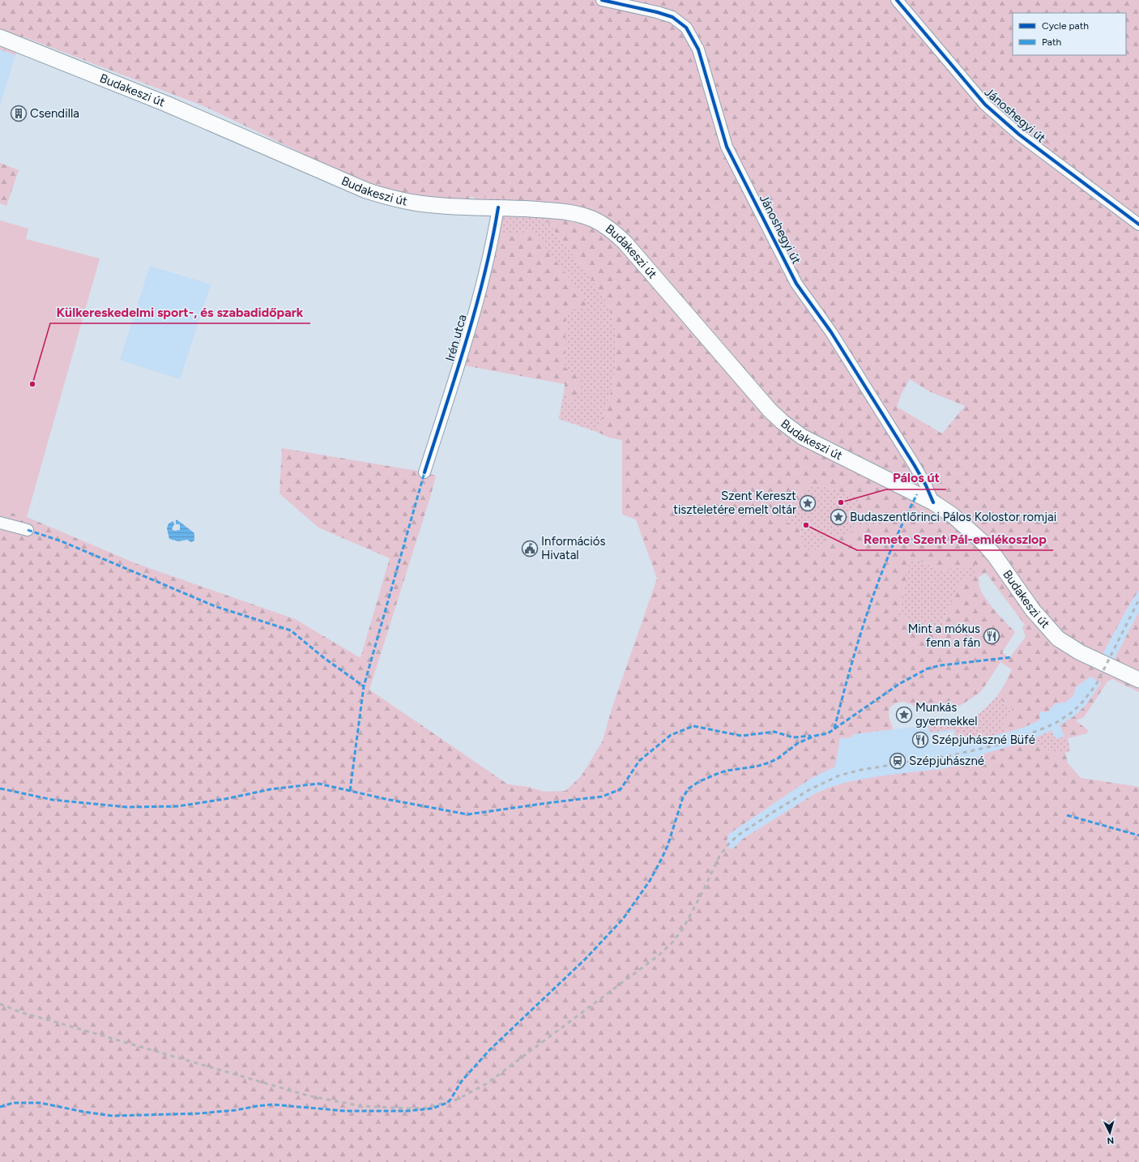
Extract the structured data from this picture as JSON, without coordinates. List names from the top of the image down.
{
  "streets": {
    "main road": ["Budakeszi út"],
    "street": ["Jánoshegyi út", "Irén utca"]
  },
  "crossings": [
    ["Budakeszi út", "Jánoshegyi út"],
    ["Budakeszi út", "Irén utca"]
  ],
  "places": {
    "building": ["Csendilla"],
    "other": ["Külkereskedelmi sport-, és szabadidőpark", "Pálos út", "Remete Szent Pál-emlékoszlop"],
    "place": ["Szent Kereszt tiszteletére emelt oltár", "Budaszentlőrinci Pálos Kolostor romjai", "Munkás gyermekkel"],
    "public building": ["Információs Hivatal"],
    "restaurant": ["Mint a mókus fenn a fán", "Szépjuhászné Büfé"],
    "station": ["Szépjuhászné"]
  },
  "legend": ["Cycle path", "Path"],
  "north": "bottom"
}
